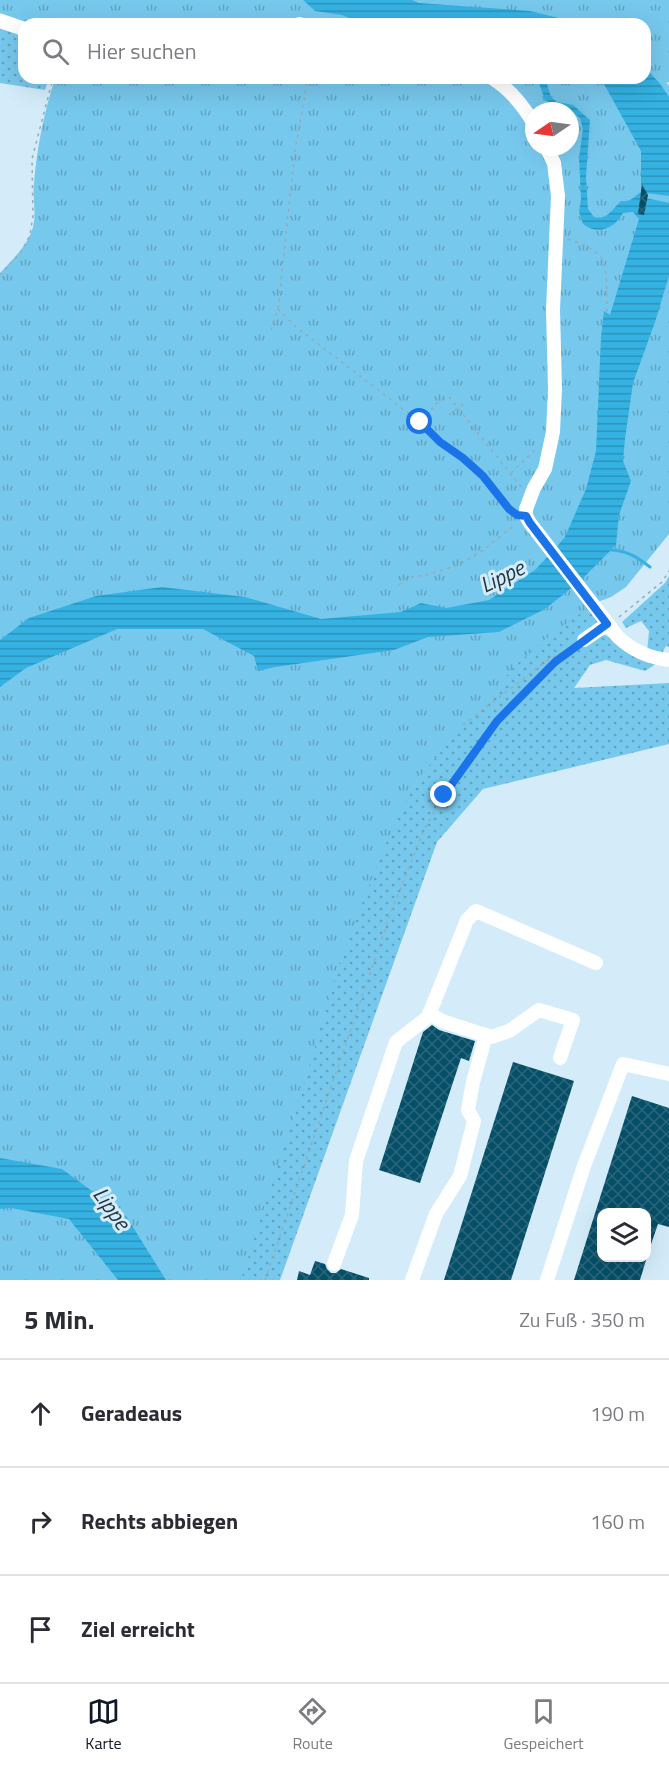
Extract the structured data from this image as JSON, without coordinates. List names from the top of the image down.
{
  "water": ["Lippe"],
  "north": "left",
  "page": {
    "search": "Hier suchen",
    "heading": ["5 Min.", "Zu Fuß · 350 m"],
    "list": [
      ["Geradeaus", "190 m"],
      ["Rechts abbiegen", "160 m"],
      "Ziel erreicht"
    ],
    "nav": ["Karte", "Route", "Gespeichert"]
  }
}
